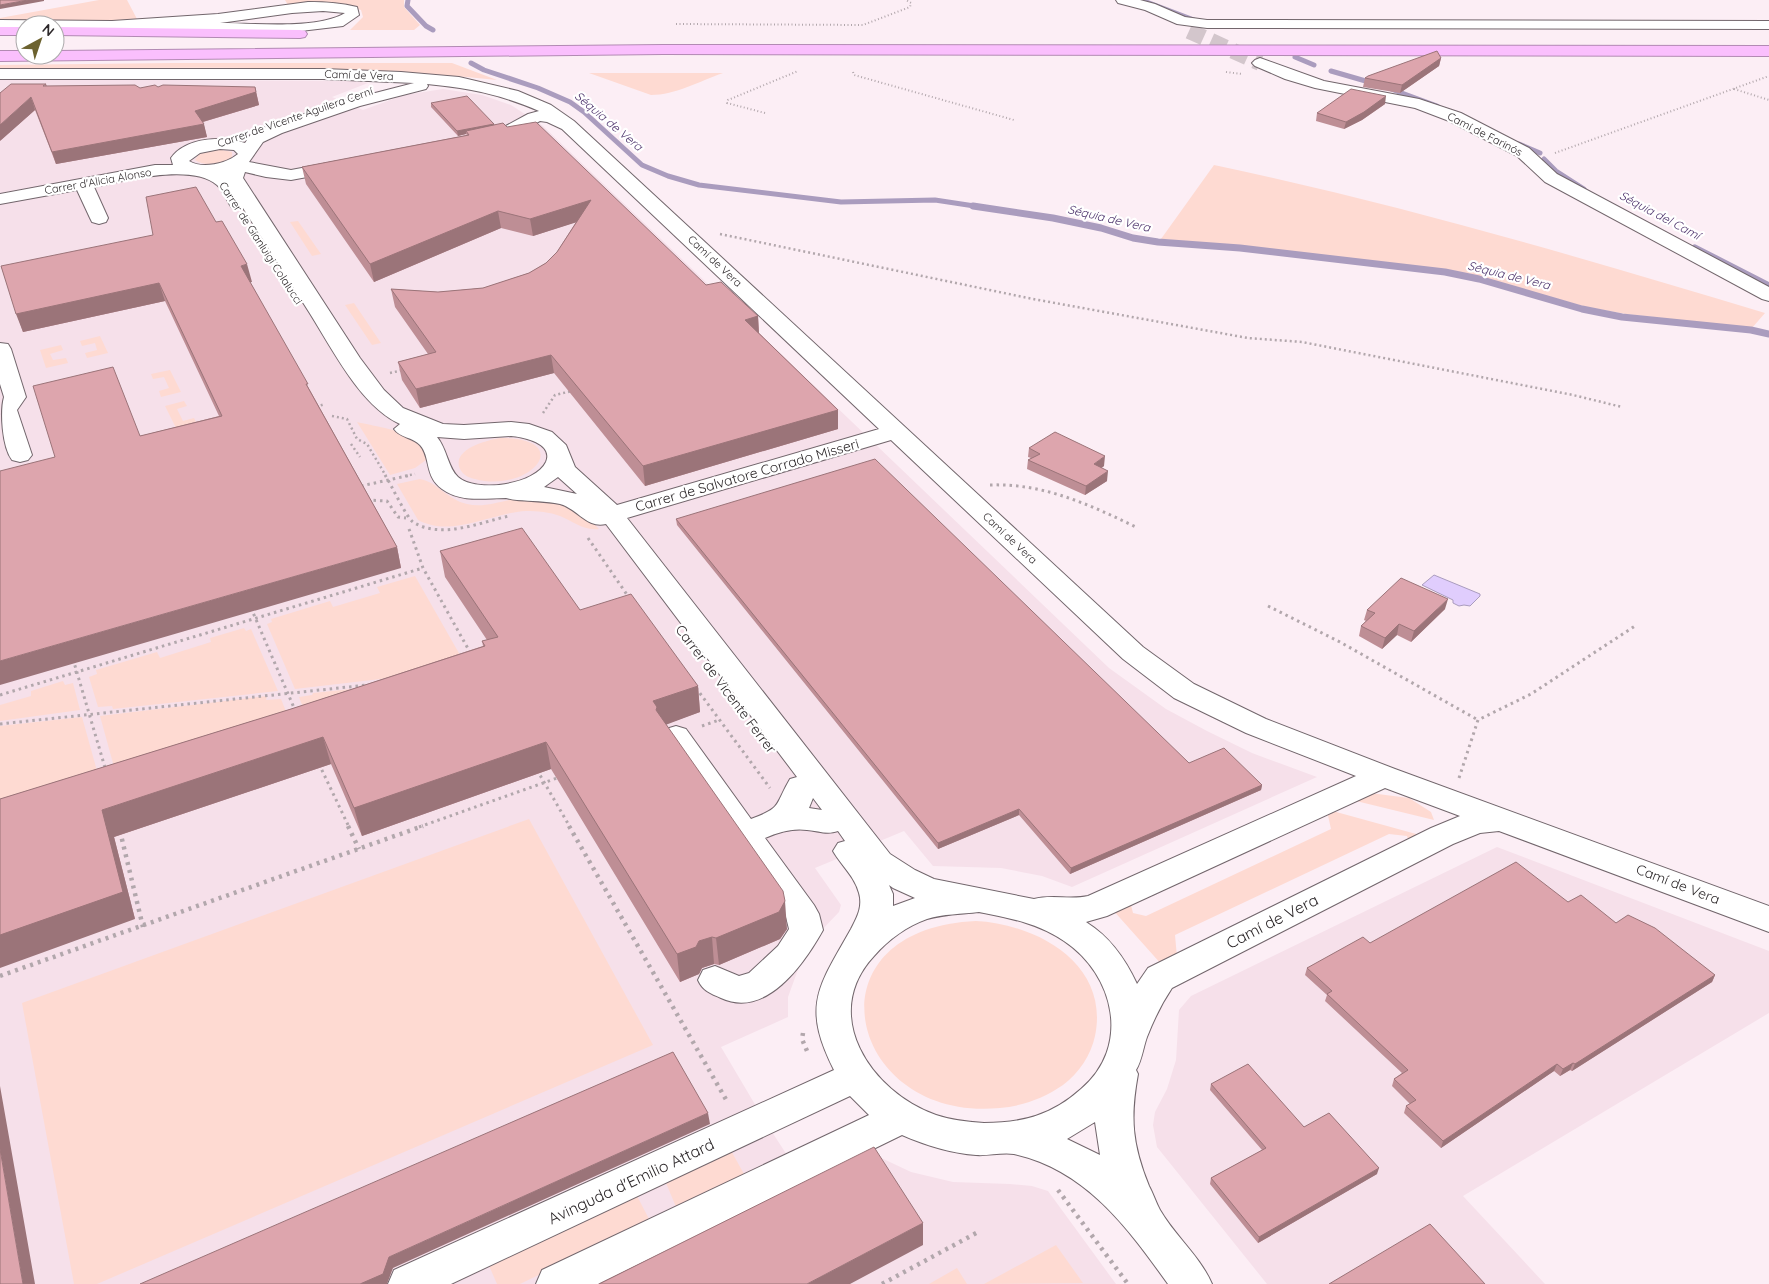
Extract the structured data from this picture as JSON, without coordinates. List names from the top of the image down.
{
  "streets": {
    "street": [
      "Camí de Vera",
      "Carrer de Vicente Aguilera Cerní",
      "Camí de Farinós",
      "Carrer d'Alicia Alonso",
      "Carrer de Gianluigi Colalucci",
      "Carrer de Salvatore Corrado Misseri",
      "Carrer de Vicente Ferrer",
      "Avinguda d'Emilio Attard"
    ]
  },
  "crossings": [
    ["Camí de Vera", "Carrer de Vicente Aguilera Cerní"],
    ["Camí de Vera", "Carrer de Salvatore Corrado Misseri"],
    ["Carrer de Vicente Aguilera Cerní", "Carrer d'Alicia Alonso"],
    ["Carrer d'Alicia Alonso", "Carrer de Gianluigi Colalucci"],
    ["Carrer de Salvatore Corrado Misseri", "Carrer de Vicente Ferrer"]
  ],
  "water": ["Séquia de Vera", "Séquia del Camí"],
  "north": "top right"
}
